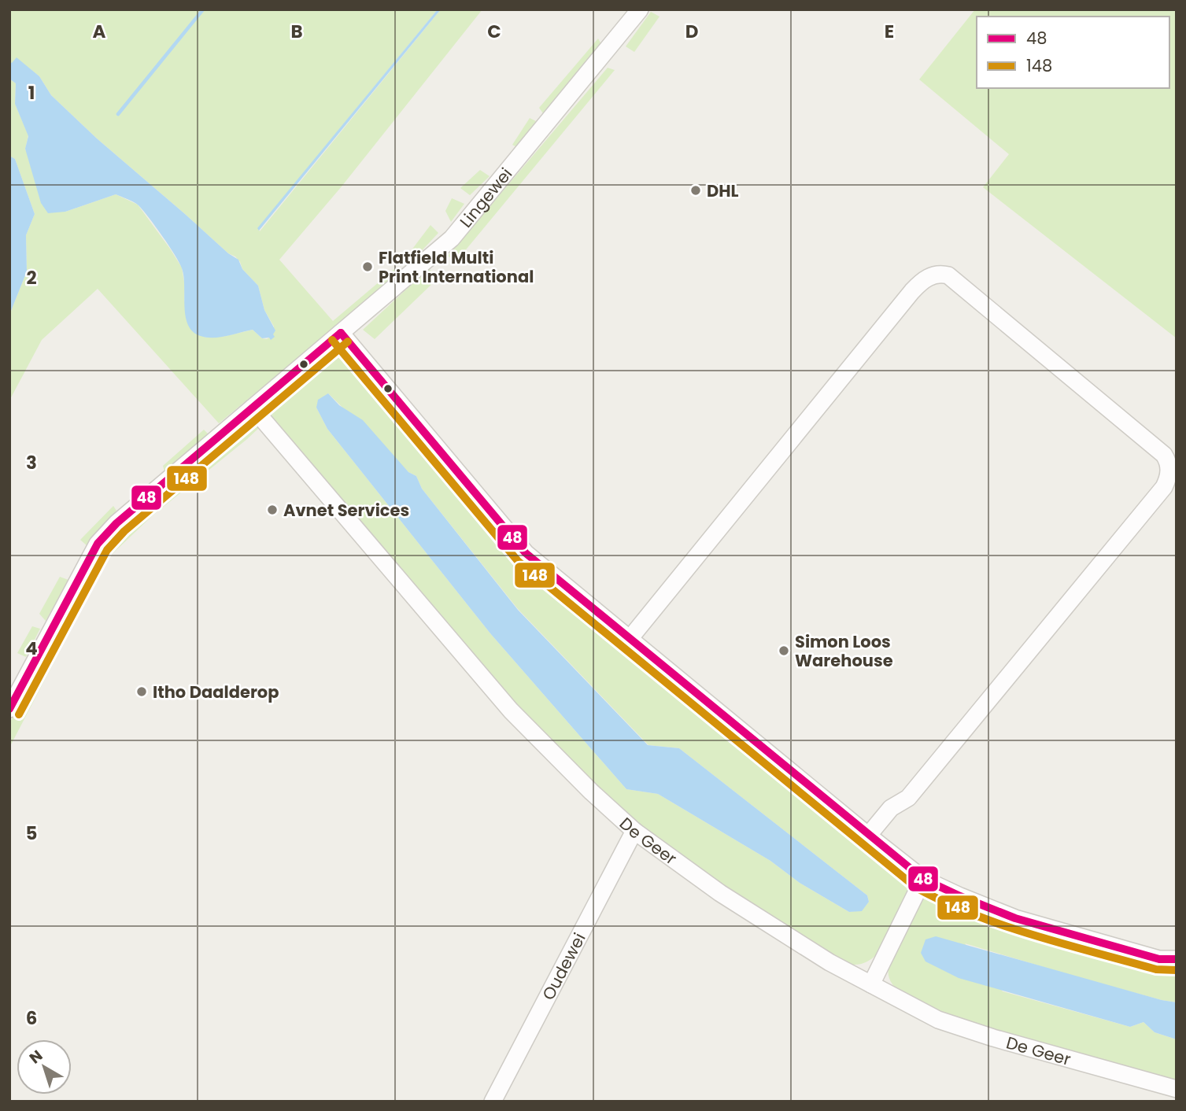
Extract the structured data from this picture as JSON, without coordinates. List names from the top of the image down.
{
  "streets": {
    "street": ["Lingewei", "De Geer", "Oudewei"]
  },
  "crossings": [
    ["Lingewei", "De Geer"],
    ["De Geer", "Oudewei"]
  ],
  "places": [
    "DHL",
    "Flatfield Multi Print International",
    "Avnet Services",
    "Simon Loos Warehouse",
    "Itho Daalderop"
  ],
  "lines": ["transit line 48", "transit line 148"],
  "legend": ["48", "148"],
  "north": "top left",
  "grid": {
    "columns": [
      "A",
      "B",
      "C",
      "D",
      "E"
    ],
    "rows": [
      "1",
      "2",
      "3",
      "4",
      "5",
      "6"
    ]
  }
}
